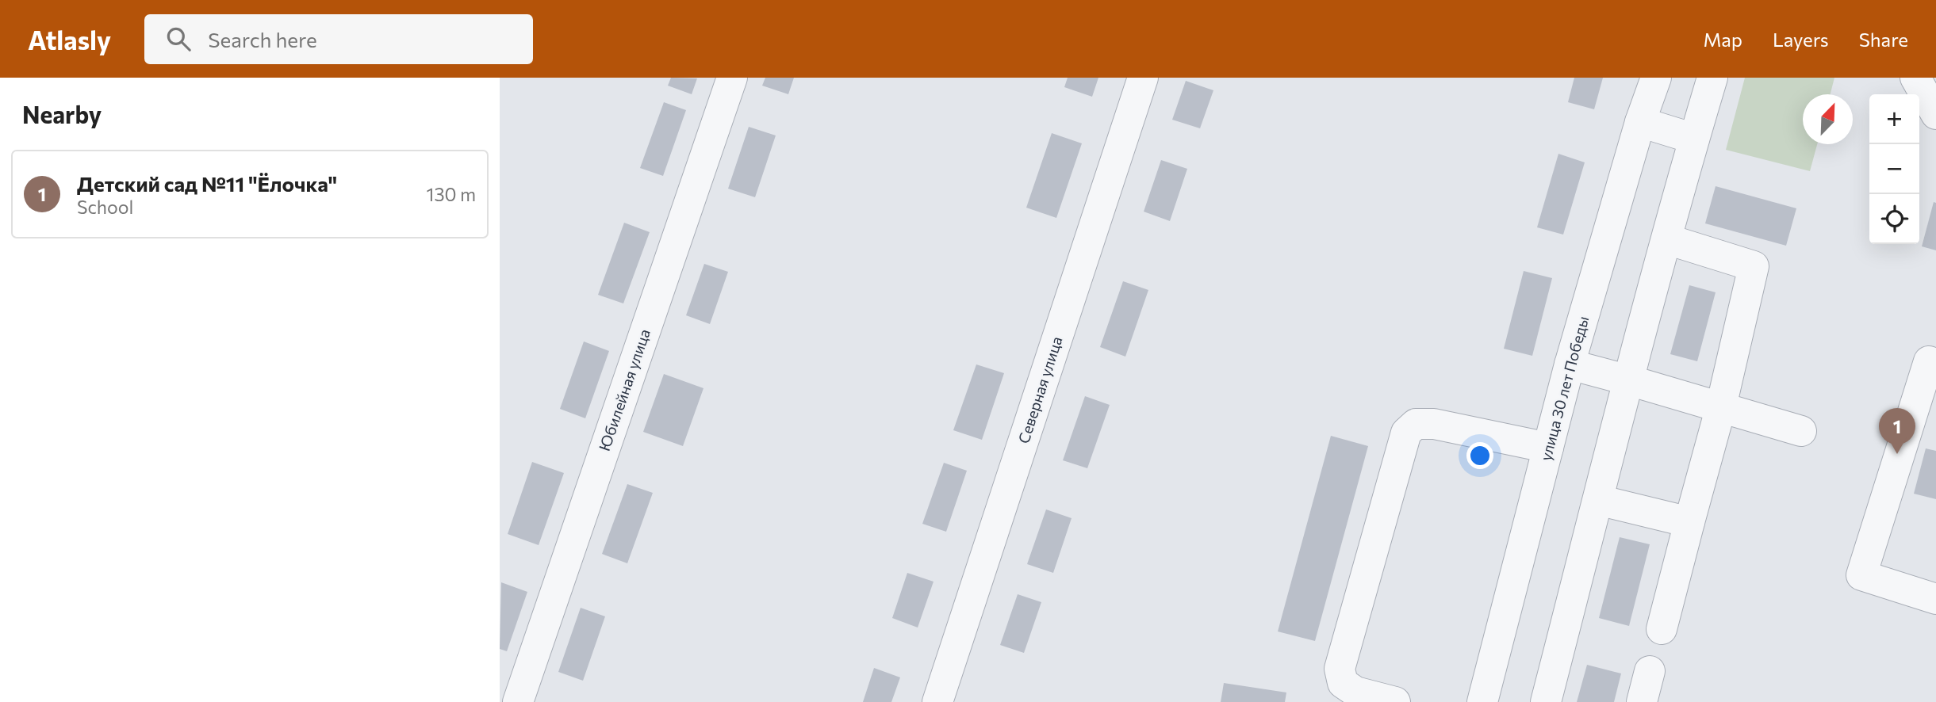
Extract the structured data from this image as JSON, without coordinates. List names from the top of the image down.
{
  "streets": {
    "street": ["улица 30 лет Победы", "Юбилейная улица", "Северная улица"]
  },
  "north": "top right",
  "page": {
    "header": "Atlasly",
    "search": "Search here",
    "nav": ["Map", "Layers", "Share"],
    "heading": "Nearby",
    "map_buttons": ["+", "−"],
    "list": [
      {
        "mark": "1",
        "name": "Детский сад №11 \"Ёлочка\"",
        "note": "School",
        "value": "130 m"
      }
    ],
    "pins": "1"
  }
}
